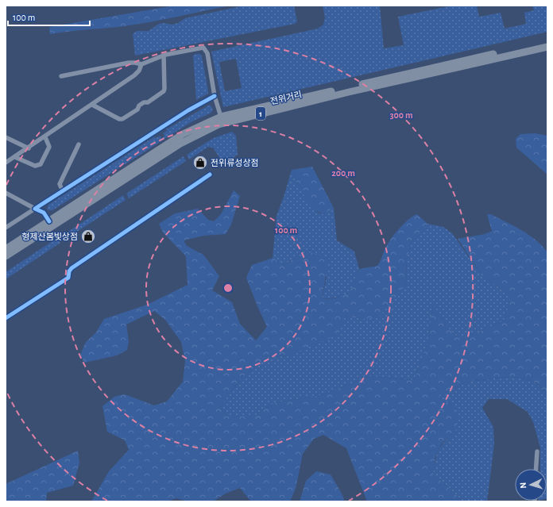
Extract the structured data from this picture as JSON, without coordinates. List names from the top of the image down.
{
  "streets": {
    "main road": ["전위거리", "1"]
  },
  "places": {
    "shop": ["전위류성상점", "형제산봄빛상점"]
  },
  "scale_bar": "100 m",
  "north": "left",
  "rings": ["300 m", "200 m", "100 m"]
}
